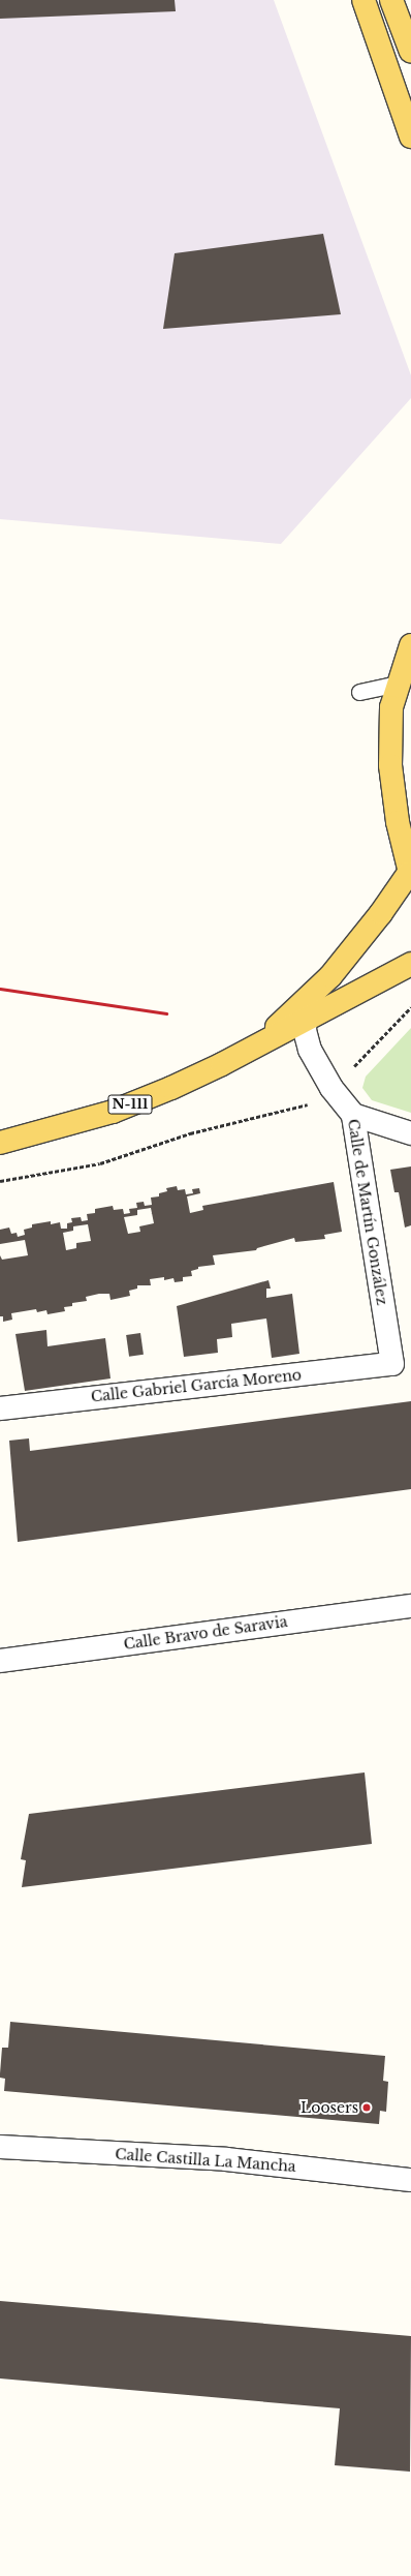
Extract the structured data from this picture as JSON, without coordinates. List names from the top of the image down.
{
  "streets": {
    "main road": ["N-111"],
    "street": [
      "Calle de Martín González",
      "Calle Gabriel García Moreno",
      "Calle Bravo de Saravia",
      "Calle Castilla La Mancha"
    ]
  },
  "crossings": [
    ["N-111", "Calle de Martín González"],
    ["Calle de Martín González", "Calle Gabriel García Moreno"]
  ],
  "places": ["Loosers"]
}
